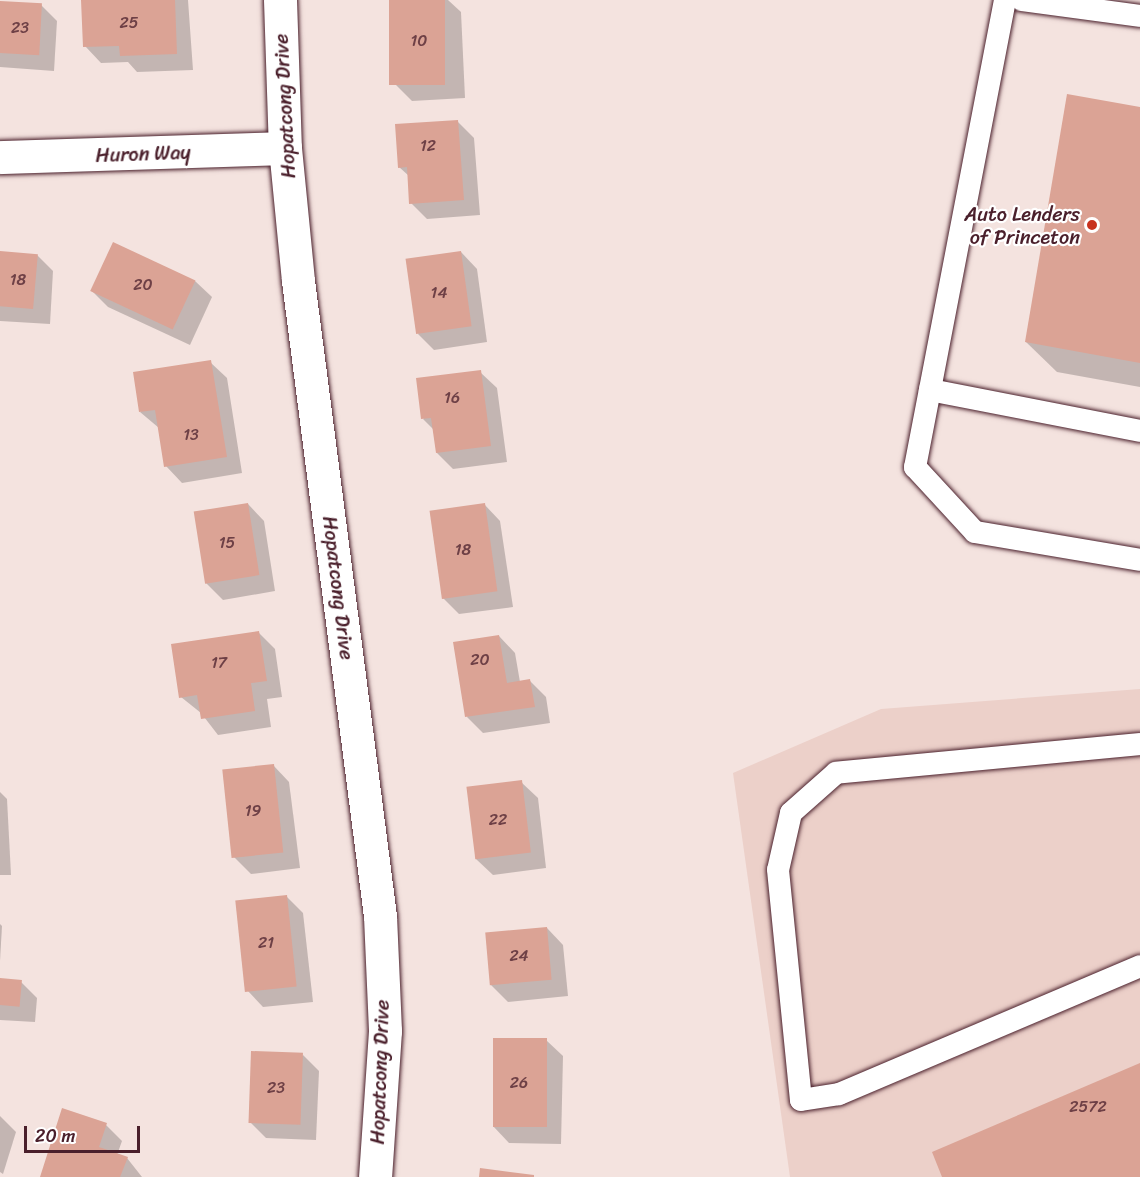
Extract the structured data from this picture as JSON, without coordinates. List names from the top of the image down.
{
  "streets": {
    "street": ["Hopatcong Drive", "Huron Way"]
  },
  "crossings": [
    ["Hopatcong Drive", "Huron Way"]
  ],
  "places": ["Auto Lenders of Princeton"],
  "house_numbers": [
    "25",
    "23",
    "10",
    "12",
    "18",
    "20",
    "14",
    "16",
    "13",
    "15",
    "18",
    "20",
    "17",
    "19",
    "22",
    "21",
    "24",
    "26",
    "23",
    "2572"
  ],
  "scale_bar": "20 m"
}
